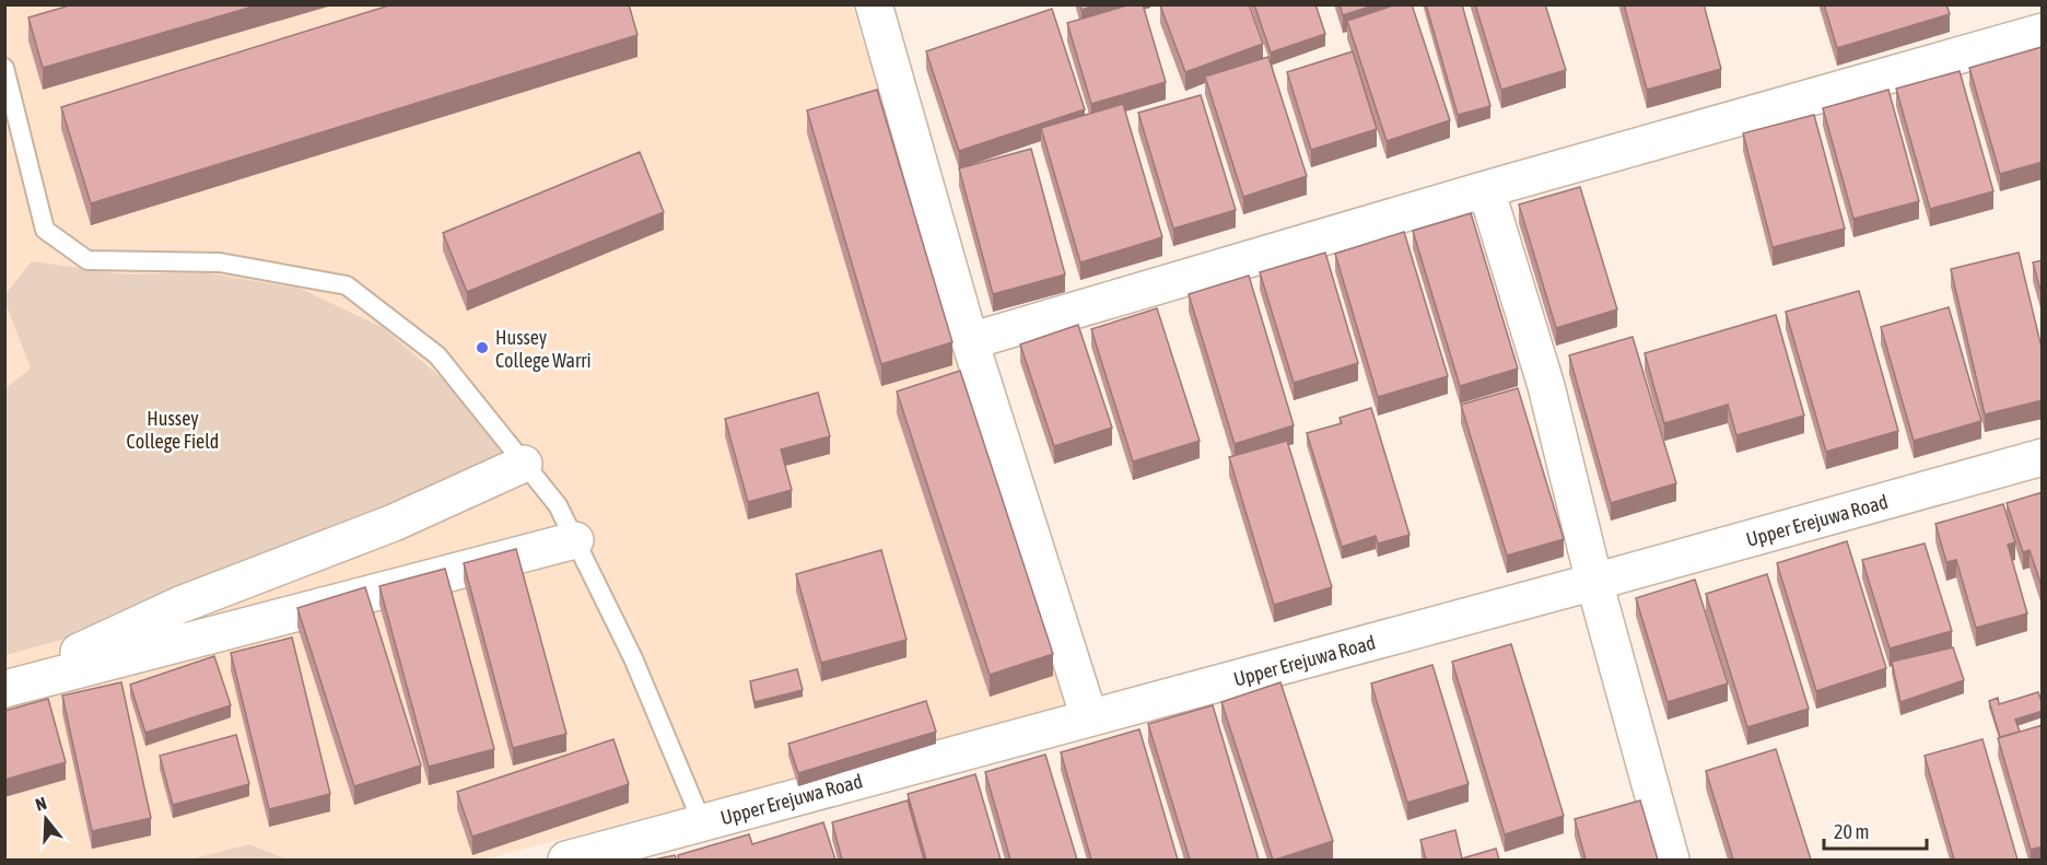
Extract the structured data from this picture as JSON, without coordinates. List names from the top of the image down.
{
  "streets": {
    "street": ["Upper Erejuwa Road"]
  },
  "parks": ["Hussey College Field"],
  "places": ["Hussey College Warri"],
  "scale_bar": "20 m",
  "north": "top"
}
